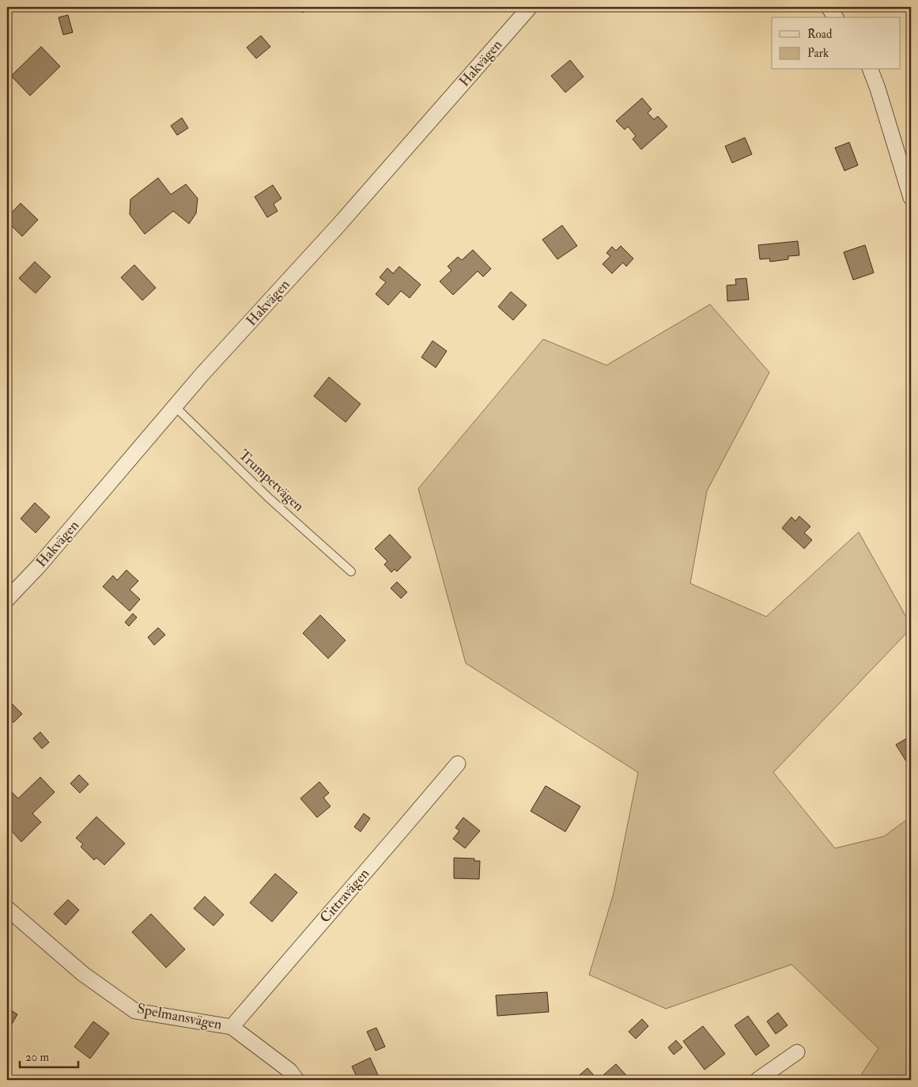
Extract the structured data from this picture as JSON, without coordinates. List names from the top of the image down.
{
  "streets": {
    "street": ["Hakvägen", "Cittravägen", "Spelmansvägen"],
    "lane": ["Trumpetvägen"]
  },
  "crossings": [
    ["Hakvägen", "Trumpetvägen"],
    ["Cittravägen", "Spelmansvägen"]
  ],
  "legend": ["Road", "Park"],
  "scale_bar": "20 m"
}
